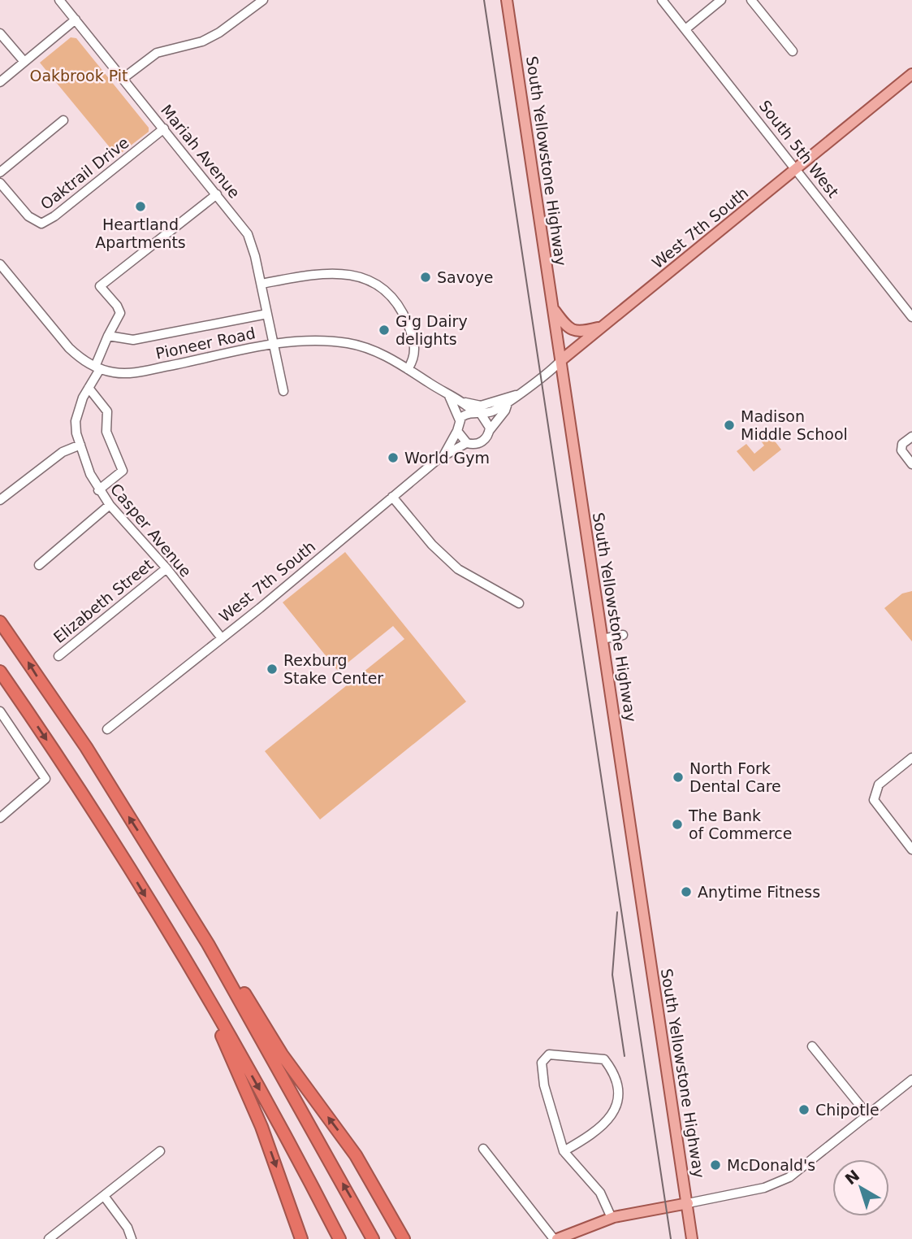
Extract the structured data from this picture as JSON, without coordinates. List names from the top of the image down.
{
  "streets": {
    "main road": ["South Yellowstone Highway", "West 7th South"],
    "street": [
      "South 5th West",
      "Mariah Avenue",
      "Oaktrail Drive",
      "Pioneer Road",
      "Casper Avenue",
      "Elizabeth Street"
    ]
  },
  "crossings": [
    ["South 5th West", "West 7th South"],
    ["Mariah Avenue", "Oaktrail Drive"],
    ["Mariah Avenue", "Pioneer Road"],
    ["Mariah Avenue", "Casper Avenue"],
    ["South Yellowstone Highway", "West 7th South"],
    ["West 7th South", "Pioneer Road"],
    ["West 7th South", "Casper Avenue"],
    ["Pioneer Road", "Casper Avenue"],
    ["Casper Avenue", "Elizabeth Street"]
  ],
  "parks": ["Oakbrook Pit"],
  "places": [
    "Heartland Apartments",
    "Savoye",
    "G'g Dairy delights",
    "Madison Middle School",
    "World Gym",
    "Rexburg Stake Center",
    "North Fork Dental Care",
    "The Bank of Commerce",
    "Anytime Fitness",
    "Chipotle",
    "McDonald's"
  ],
  "north": "top left"
}
